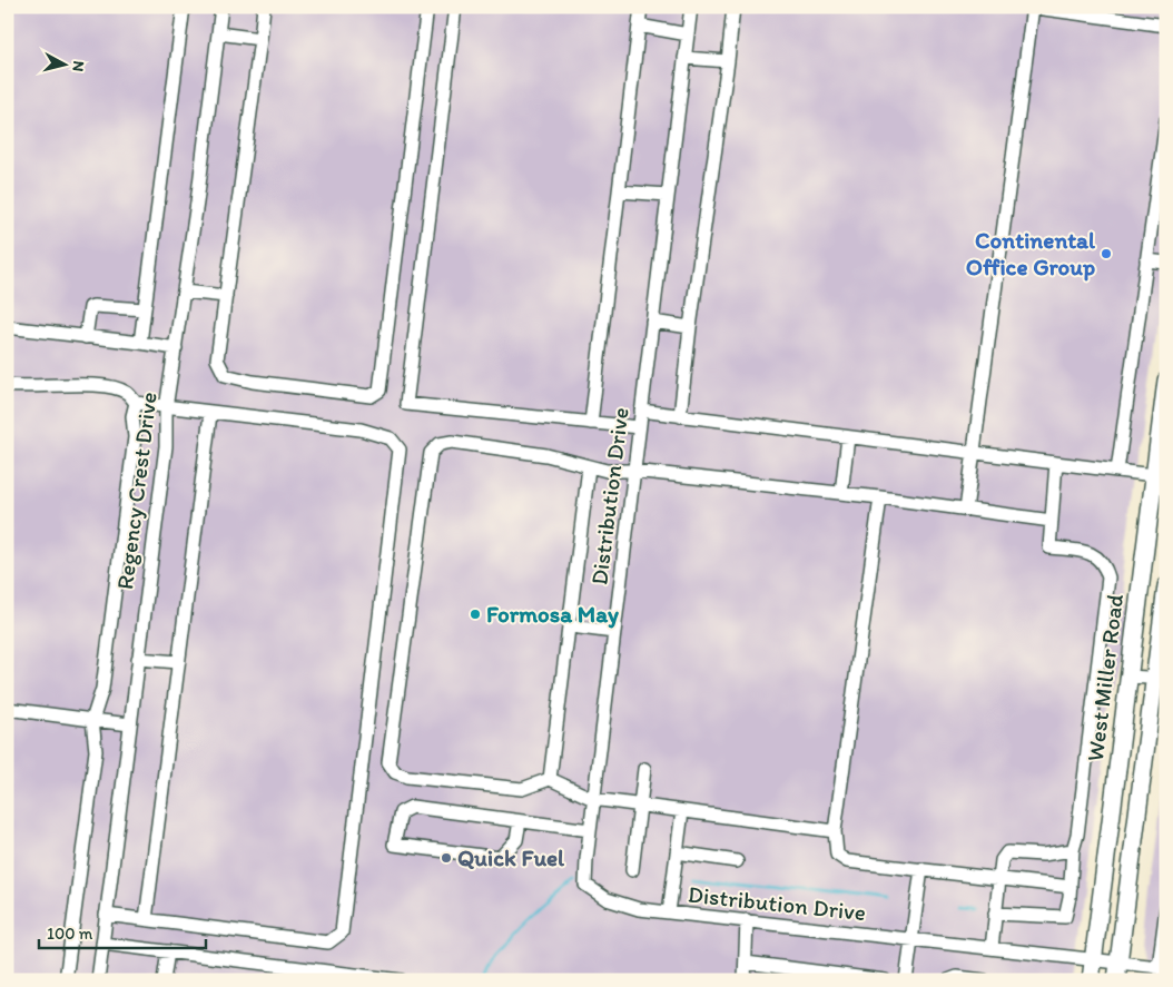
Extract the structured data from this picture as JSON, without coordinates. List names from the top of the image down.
{
  "streets": {
    "main road": ["West Miller Road"],
    "street": ["Regency Crest Drive", "Distribution Drive"]
  },
  "crossings": [
    ["Distribution Drive", "West Miller Road"]
  ],
  "places": ["Continental Office Group", "Formosa May", "Quick Fuel"],
  "scale_bar": "100 m",
  "north": "right"
}
